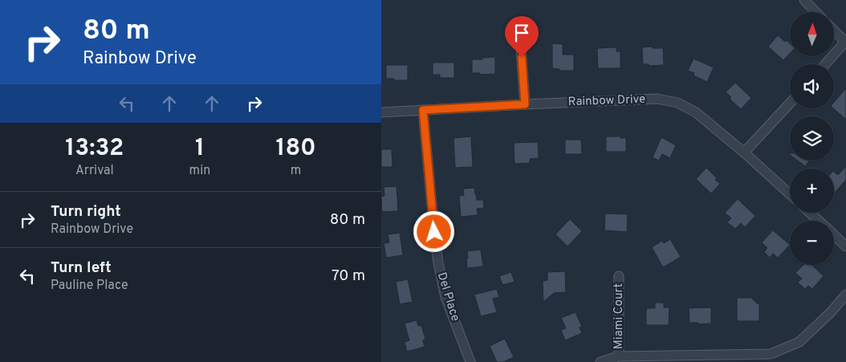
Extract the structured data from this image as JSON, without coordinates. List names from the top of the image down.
{
  "streets": {
    "street": ["Rainbow Drive", "Del Place", "Miami Court"]
  },
  "crossings": [
    ["Rainbow Drive", "Del Place"]
  ],
  "north": "top",
  "page": {
    "turn": ["80 m", "Rainbow Drive"],
    "map_buttons": ["+", "−"],
    "eta": [
      "13:32",
      "Arrival",
      "1",
      "min",
      "180",
      "m"
    ],
    "list": [
      {
        "name": "Turn right",
        "note": "Rainbow Drive",
        "value": "80 m"
      },
      {
        "name": "Turn left",
        "note": "Pauline Place",
        "value": "70 m"
      }
    ]
  }
}
